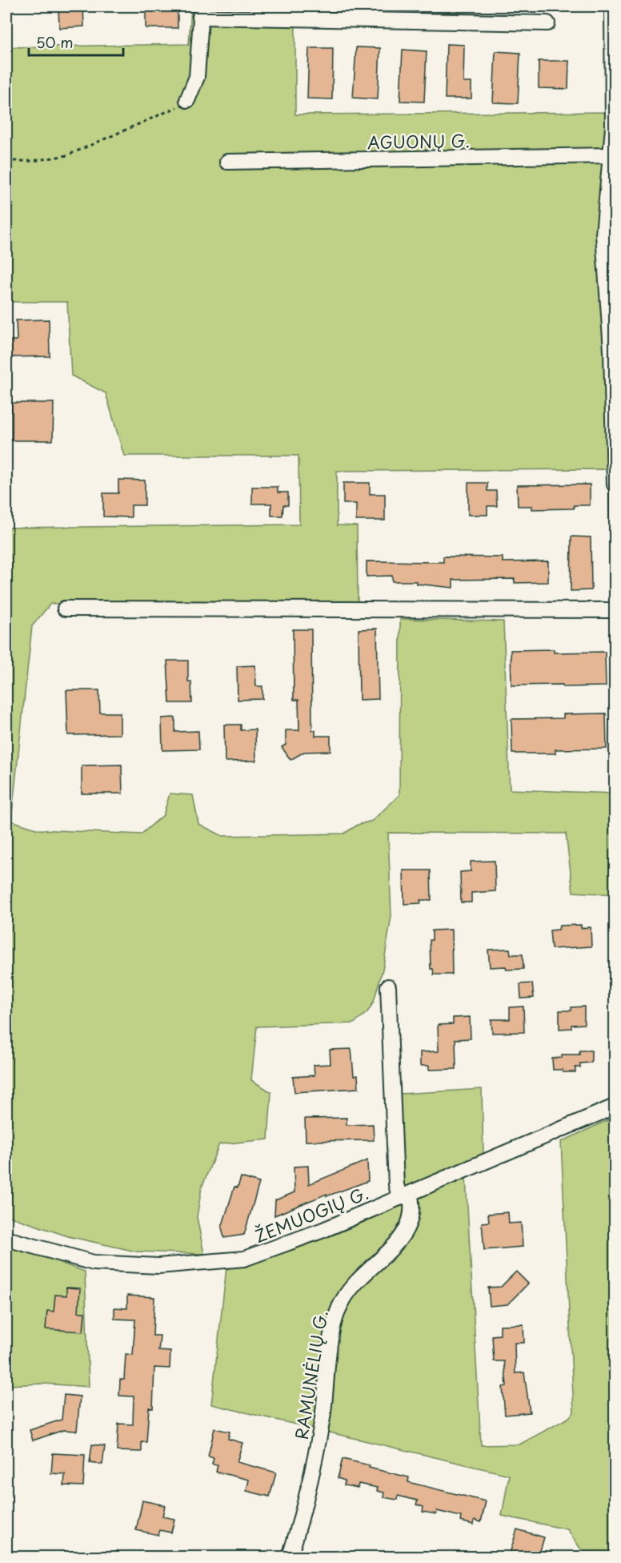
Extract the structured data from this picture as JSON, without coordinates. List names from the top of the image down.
{
  "streets": {
    "street": ["AGUONŲ G.", "ŽEMUOGIŲ G.", "RAMUNĖLIŲ G."]
  },
  "crossings": [
    ["ŽEMUOGIŲ G.", "RAMUNĖLIŲ G."]
  ],
  "scale_bar": "50 m"
}
